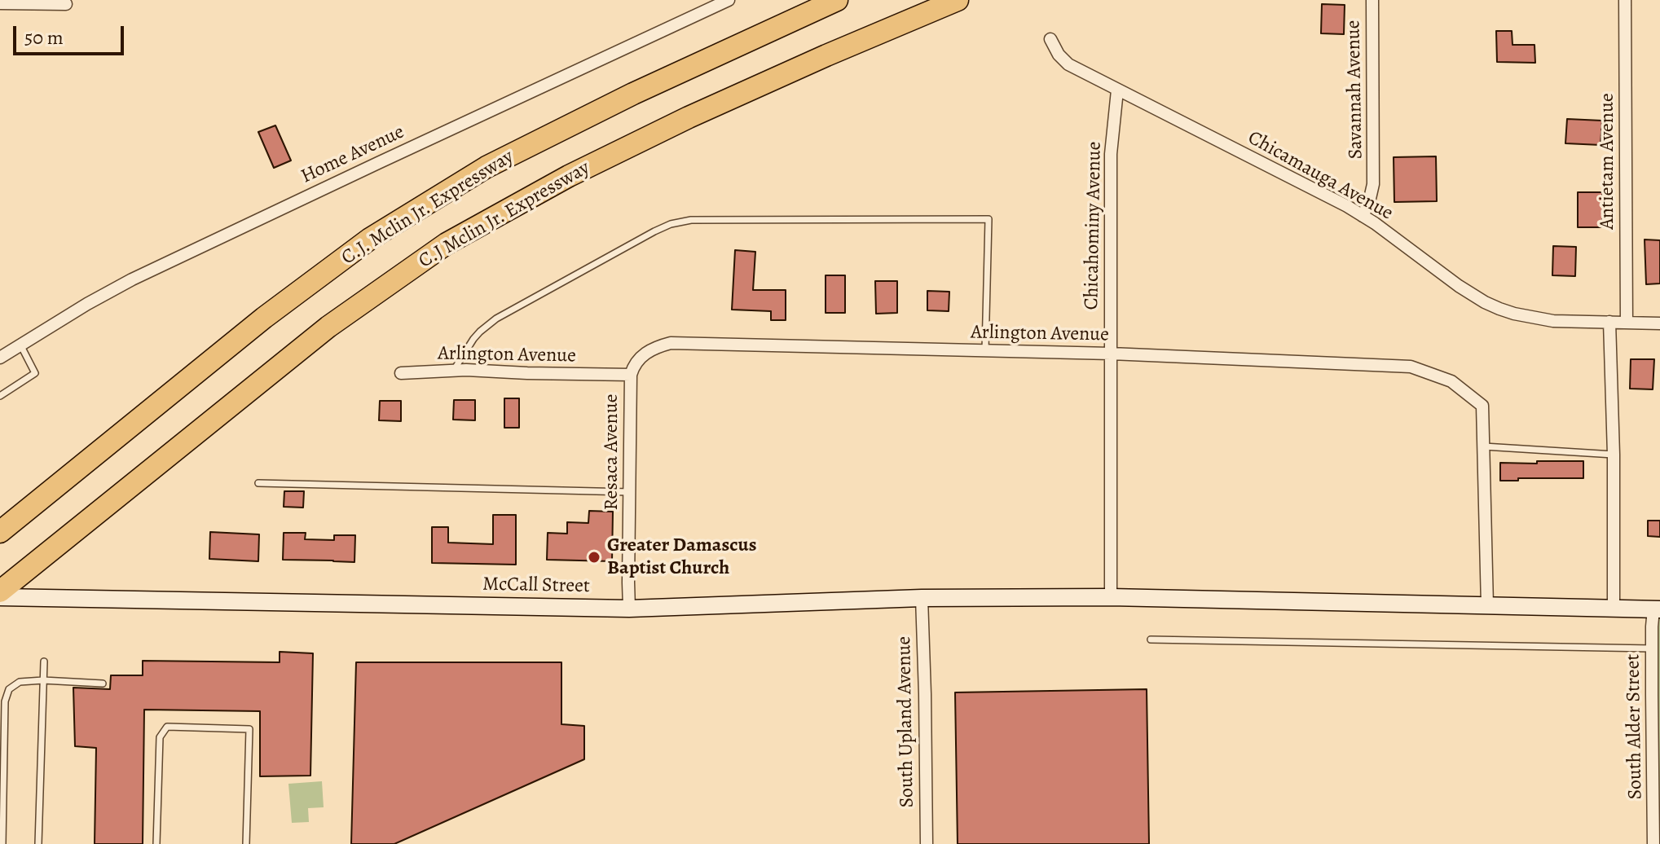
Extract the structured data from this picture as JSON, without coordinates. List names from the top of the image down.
{
  "streets": {
    "highway": ["C.J. Mclin Jr. Expressway", "C.J Mclin Jr. Expressway"],
    "street": [
      "Savannah Avenue",
      "Home Avenue",
      "Antietam Avenue",
      "Chicamauga Avenue",
      "Chicahominy Avenue",
      "Arlington Avenue",
      "Resaca Avenue",
      "McCall Street",
      "South Upland Avenue",
      "South Alder Street"
    ]
  },
  "crossings": [
    ["Savannah Avenue", "Chicamauga Avenue"],
    ["Antietam Avenue", "Chicamauga Avenue"],
    ["Chicamauga Avenue", "Chicahominy Avenue"],
    ["C.J Mclin Jr. Expressway", "McCall Street"],
    ["Chicahominy Avenue", "Arlington Avenue"],
    ["Chicahominy Avenue", "McCall Street"],
    ["Arlington Avenue", "Resaca Avenue"],
    ["Arlington Avenue", "McCall Street"],
    ["Resaca Avenue", "McCall Street"],
    ["McCall Street", "South Upland Avenue"],
    ["McCall Street", "South Alder Street"]
  ],
  "places": ["Greater Damascus Baptist Church"],
  "scale_bar": "50 m"
}
